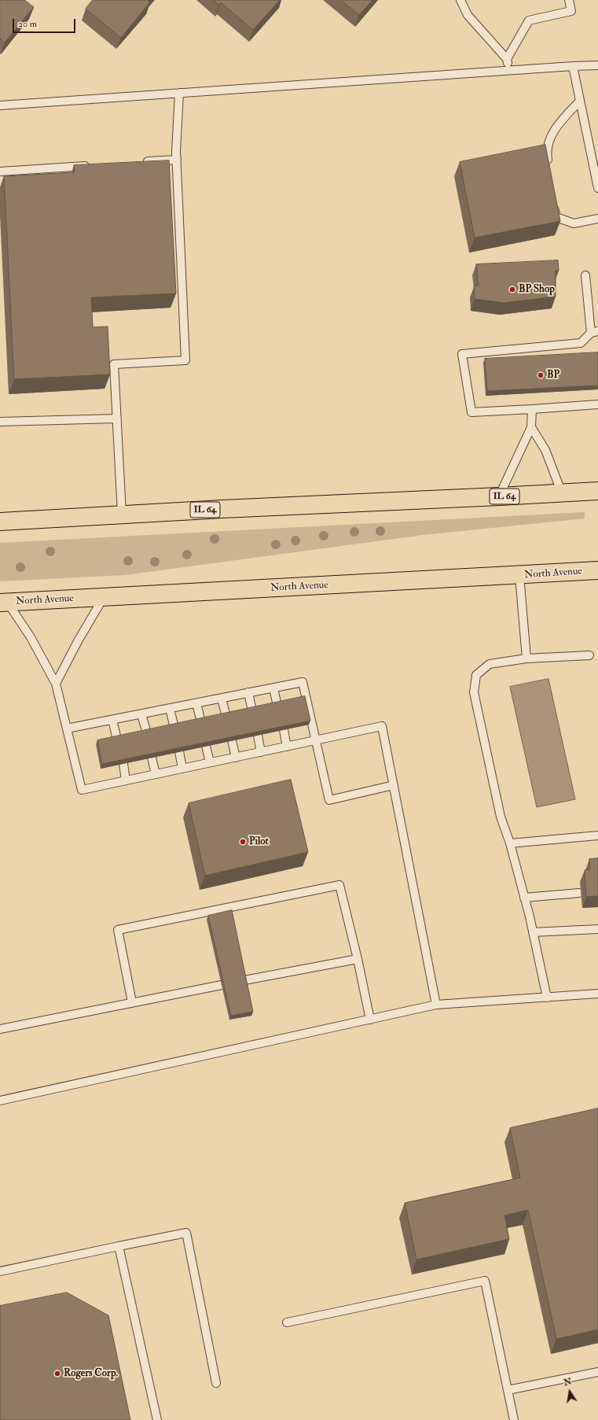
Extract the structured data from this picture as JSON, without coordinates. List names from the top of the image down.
{
  "streets": {
    "main road": ["IL 64", "North Avenue"]
  },
  "places": [
    "BP Shop",
    "BP",
    "Pilot",
    "Rogers Corp."
  ],
  "scale_bar": "20 m",
  "north": "top"
}
